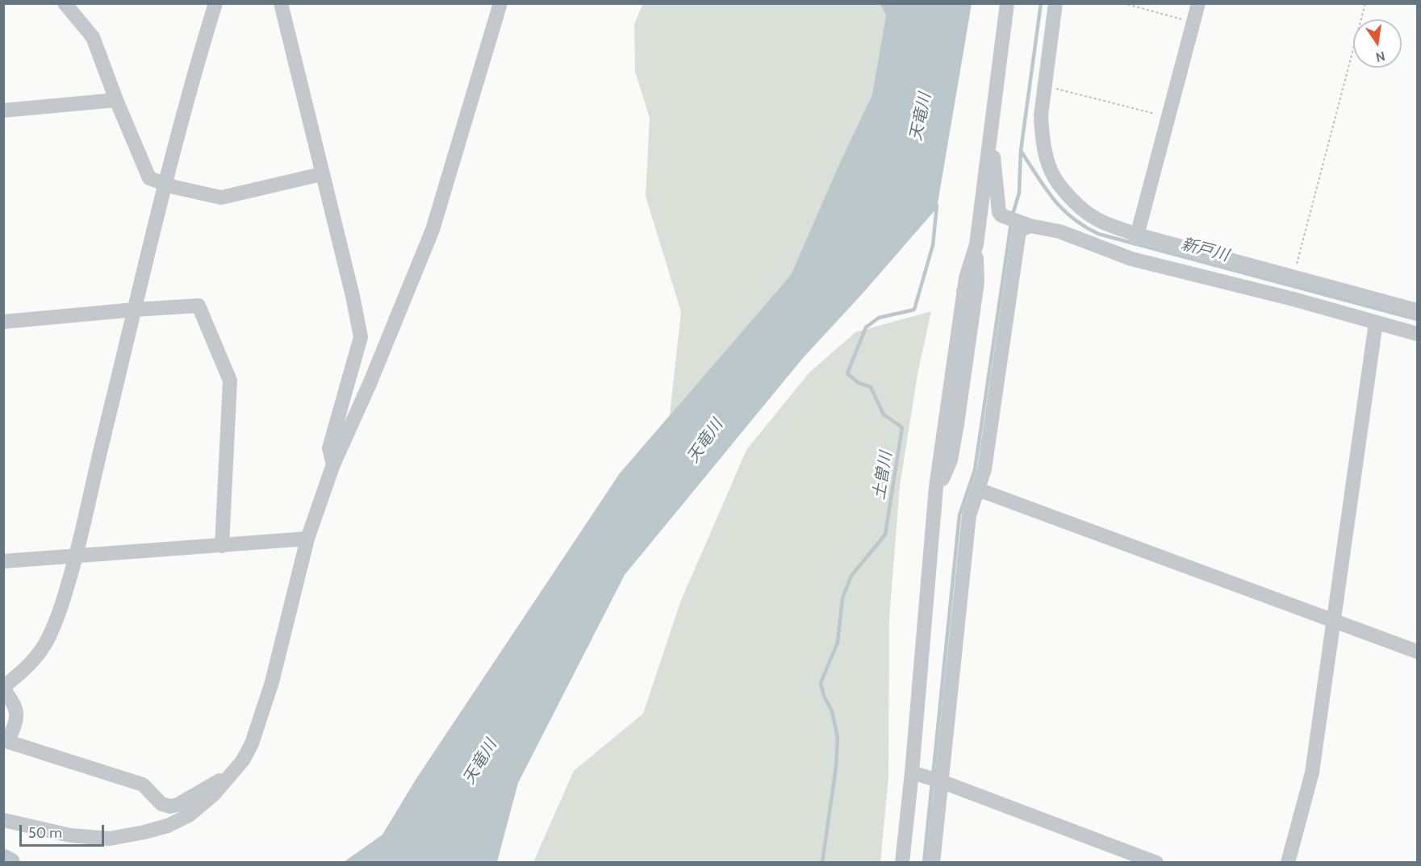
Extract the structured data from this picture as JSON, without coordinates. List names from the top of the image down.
{
  "water": ["天竜川", "新戸川", "土曽川"],
  "scale_bar": "50 m",
  "north": "bottom"
}
